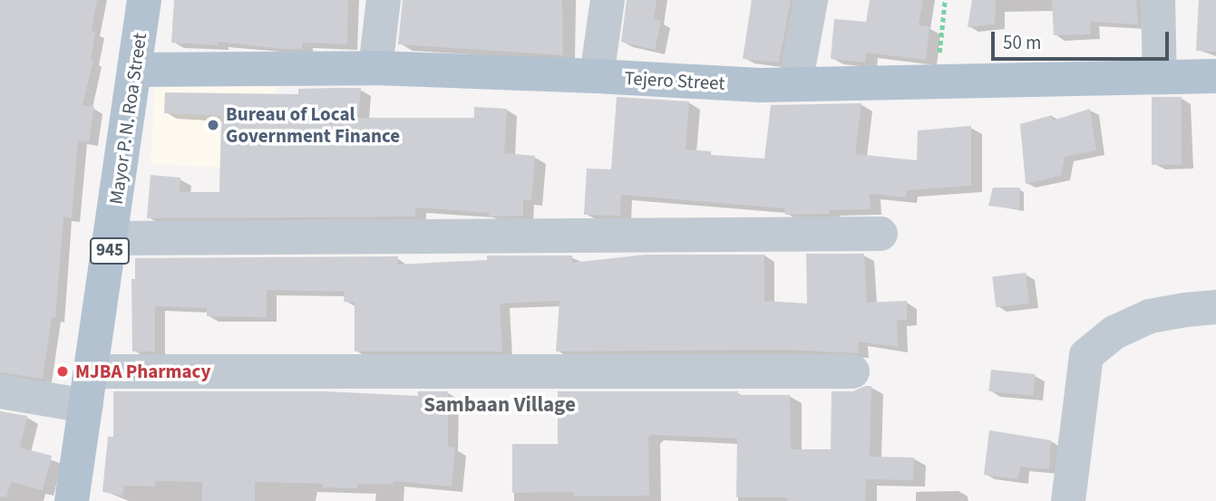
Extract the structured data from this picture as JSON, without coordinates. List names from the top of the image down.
{
  "streets": {
    "main road": ["Tejero Street", "Mayor P. N. Roa Street", "945"]
  },
  "crossings": [
    ["Tejero Street", "Mayor P. N. Roa Street"]
  ],
  "districts": ["Sambaan Village"],
  "places": ["Bureau of Local Government Finance", "MJBA Pharmacy"],
  "scale_bar": "50 m"
}
